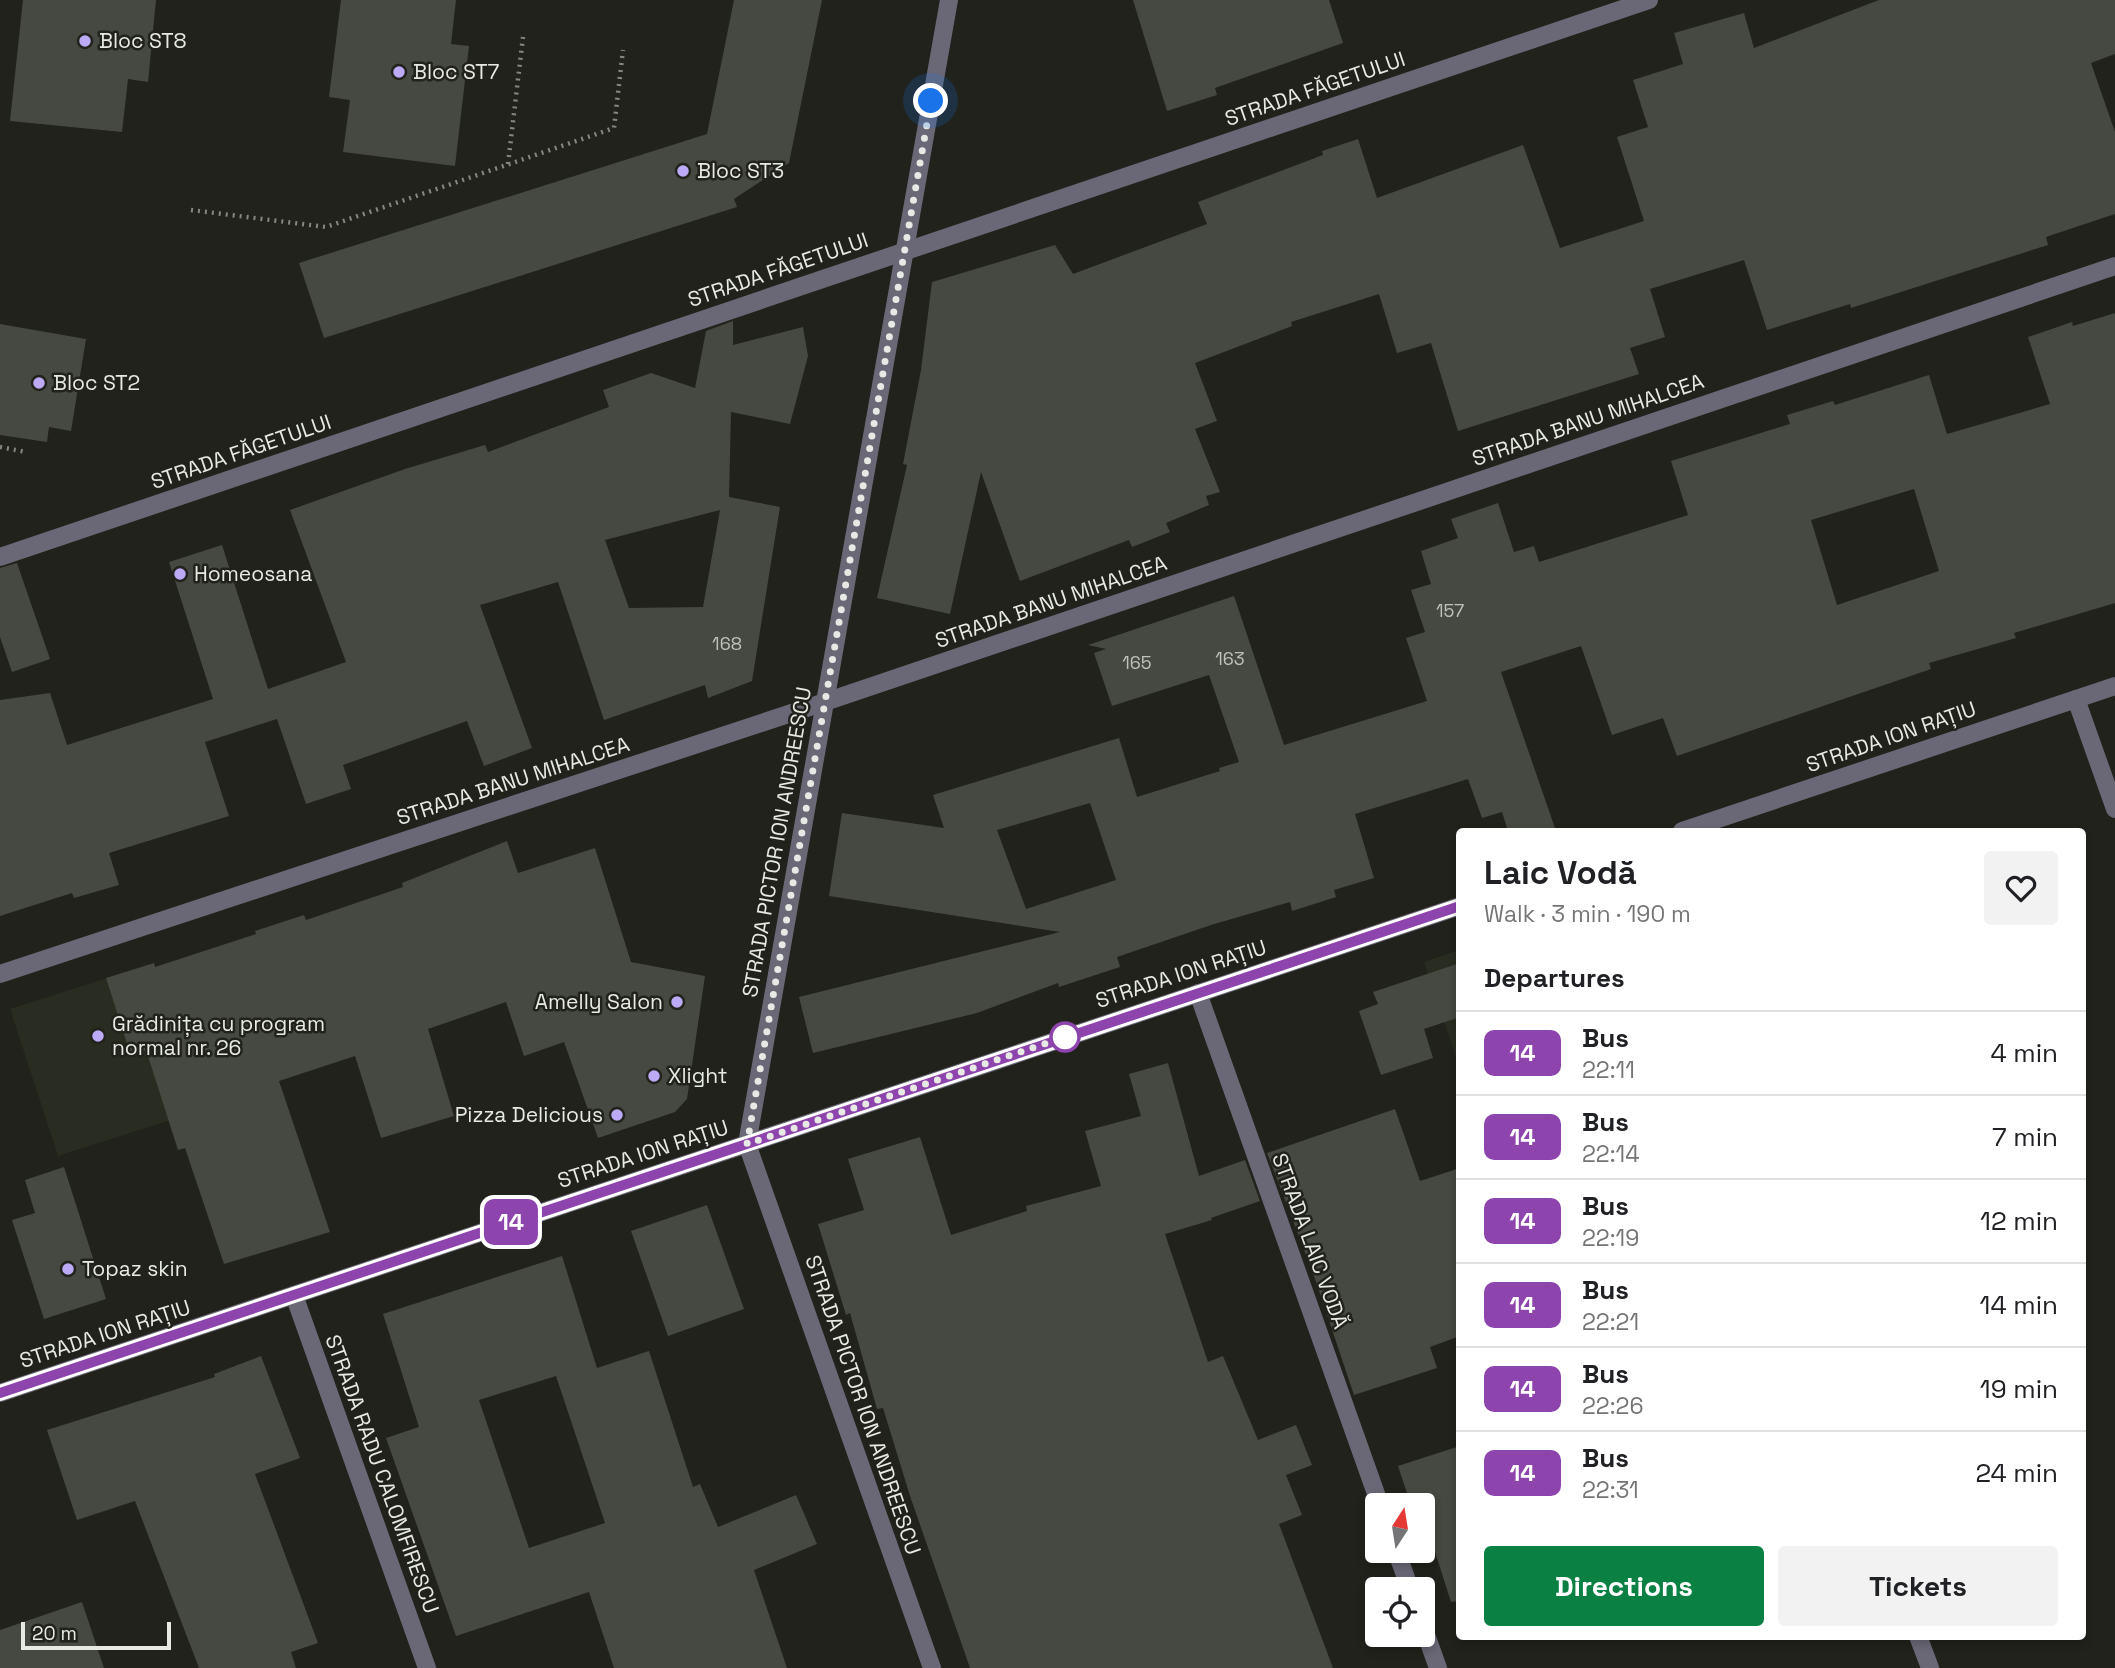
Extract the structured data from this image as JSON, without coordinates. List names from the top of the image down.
{
  "streets": {
    "street": [
      "STRADA FĂGETULUI",
      "STRADA BANU MIHALCEA",
      "STRADA ION RAȚIU",
      "STRADA PICTOR ION ANDREESCU",
      "STRADA LAIC VODĂ",
      "STRADA RADU CALOMFIRESCU"
    ]
  },
  "crossings": [
    ["STRADA FĂGETULUI", "STRADA PICTOR ION ANDREESCU"],
    ["STRADA BANU MIHALCEA", "STRADA PICTOR ION ANDREESCU"],
    ["STRADA ION RAȚIU", "STRADA PICTOR ION ANDREESCU"],
    ["STRADA ION RAȚIU", "STRADA LAIC VODĂ"],
    ["STRADA ION RAȚIU", "STRADA RADU CALOMFIRESCU"]
  ],
  "places": [
    "Bloc ST8",
    "Bloc ST7",
    "Bloc ST3",
    "Bloc ST2",
    "Homeosana",
    "Amelly Salon",
    "Grădinița cu program normal nr. 26",
    "Xlight",
    "Pizza Delicious",
    "Topaz skin"
  ],
  "lines": ["bus line 14"],
  "house_numbers": [
    "157",
    "168",
    "163",
    "165"
  ],
  "scale_bar": "20 m",
  "north": "top",
  "page": {
    "on_map": "14",
    "heading": [
      ["Laic Vodă", "Walk · 3 min · 190 m"],
      "Departures"
    ],
    "list": [
      {
        "mark": "14",
        "name": "Bus",
        "note": "22:11",
        "value": "4 min"
      },
      {
        "mark": "14",
        "name": "Bus",
        "note": "22:14",
        "value": "7 min"
      },
      {
        "mark": "14",
        "name": "Bus",
        "note": "22:19",
        "value": "12 min"
      },
      {
        "mark": "14",
        "name": "Bus",
        "note": "22:21",
        "value": "14 min"
      },
      {
        "mark": "14",
        "name": "Bus",
        "note": "22:26",
        "value": "19 min"
      },
      {
        "mark": "14",
        "name": "Bus",
        "note": "22:31",
        "value": "24 min"
      }
    ],
    "buttons": ["Directions", "Tickets"],
    "scale": "20 m"
  }
}
